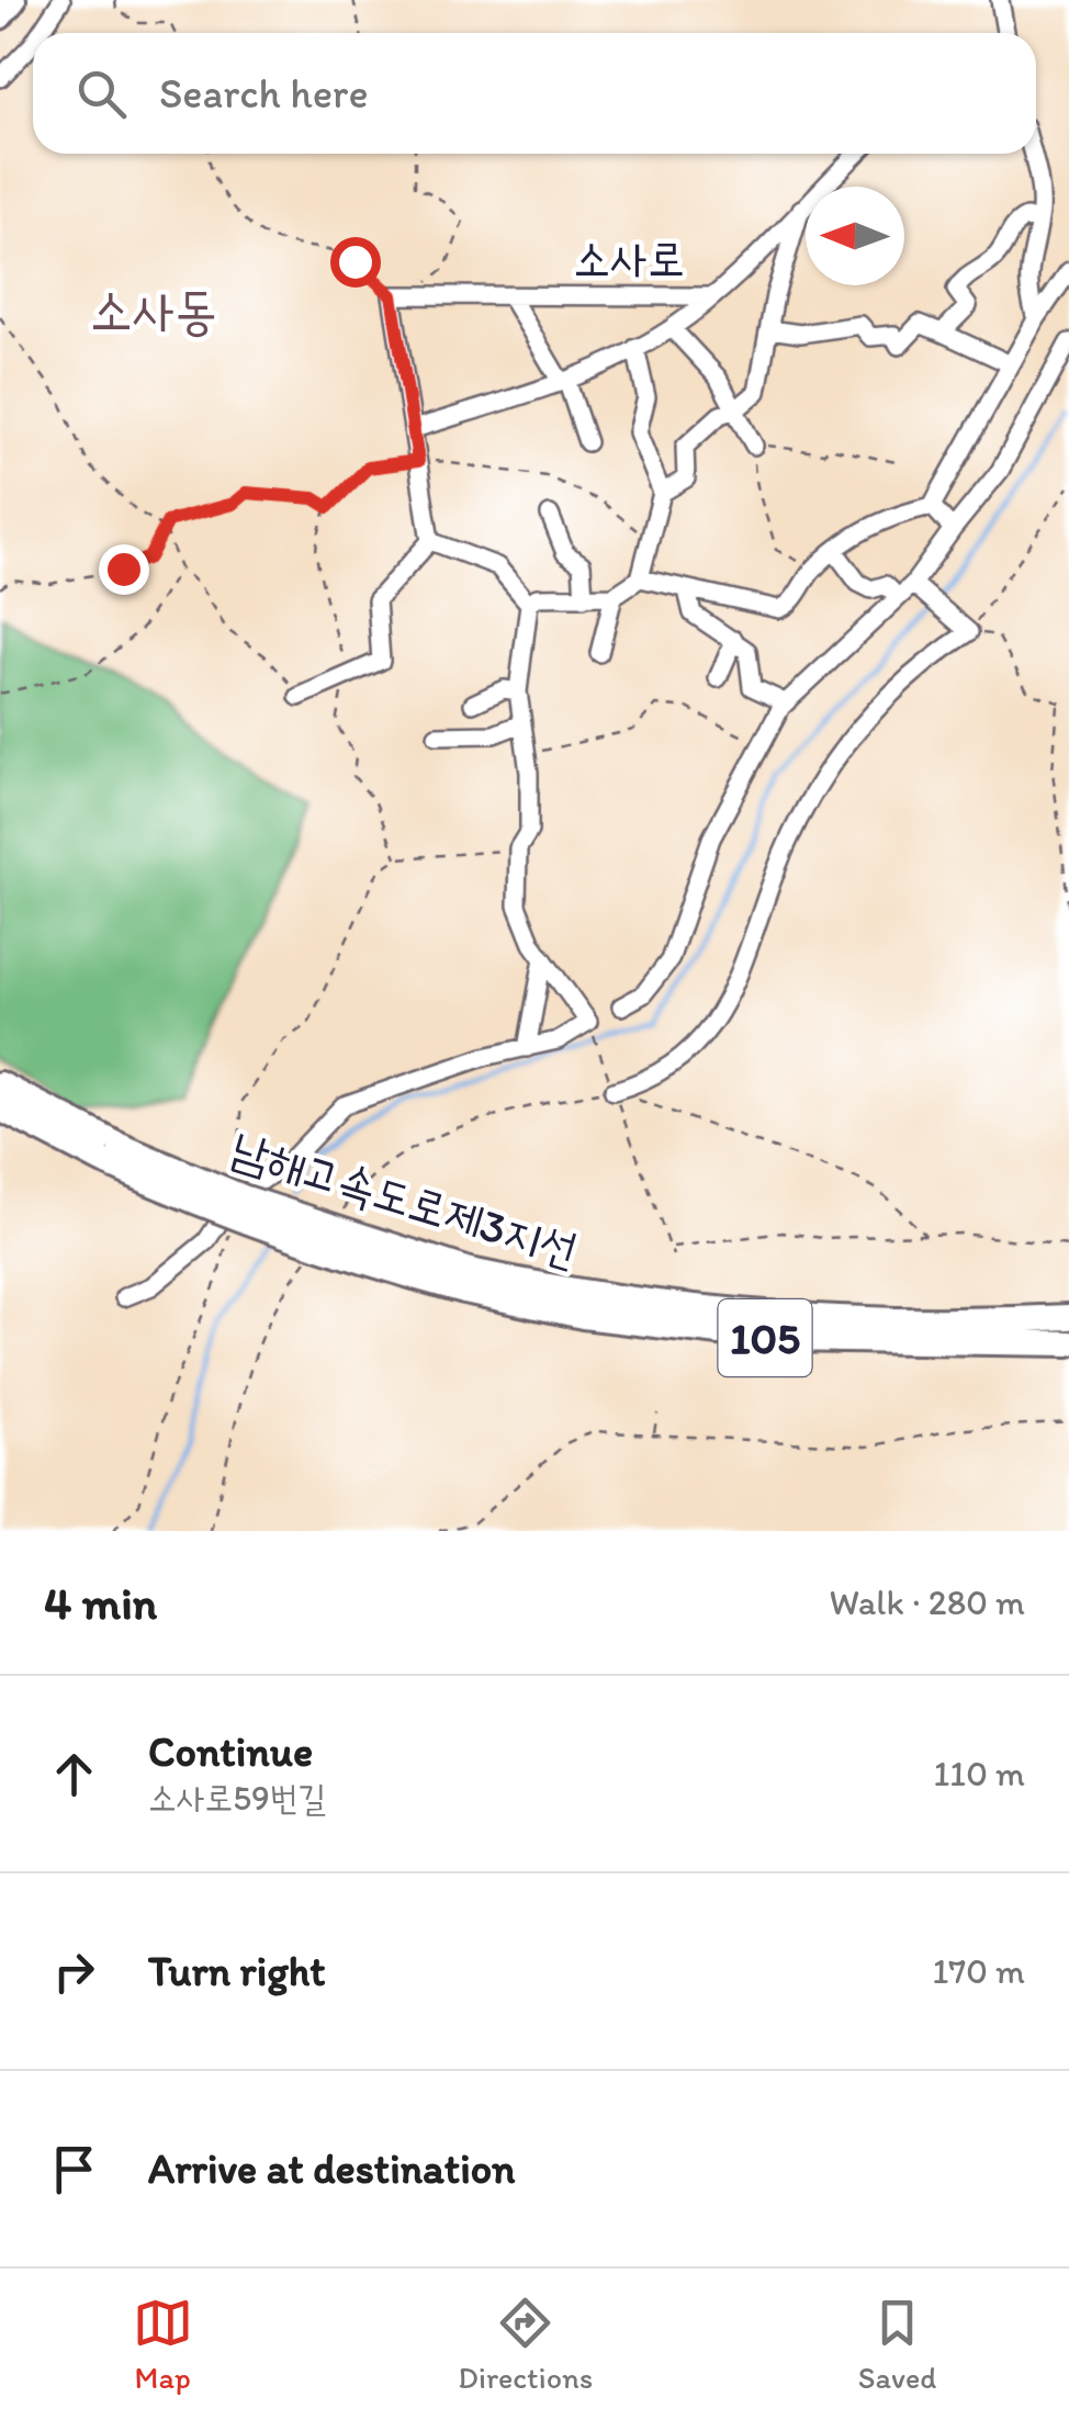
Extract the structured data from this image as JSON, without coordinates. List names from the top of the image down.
{
  "streets": {
    "highway": ["남해고속도로제3지선", "105"],
    "street": ["소사로"]
  },
  "districts": ["소사동"],
  "north": "left",
  "page": {
    "search": "Search here",
    "heading": ["4 min", "Walk · 280 m"],
    "list": [
      ["Continue", "소사로59번길", "110 m"],
      ["Turn right", "170 m"],
      "Arrive at destination"
    ],
    "nav": ["Map", "Directions", "Saved"]
  }
}
